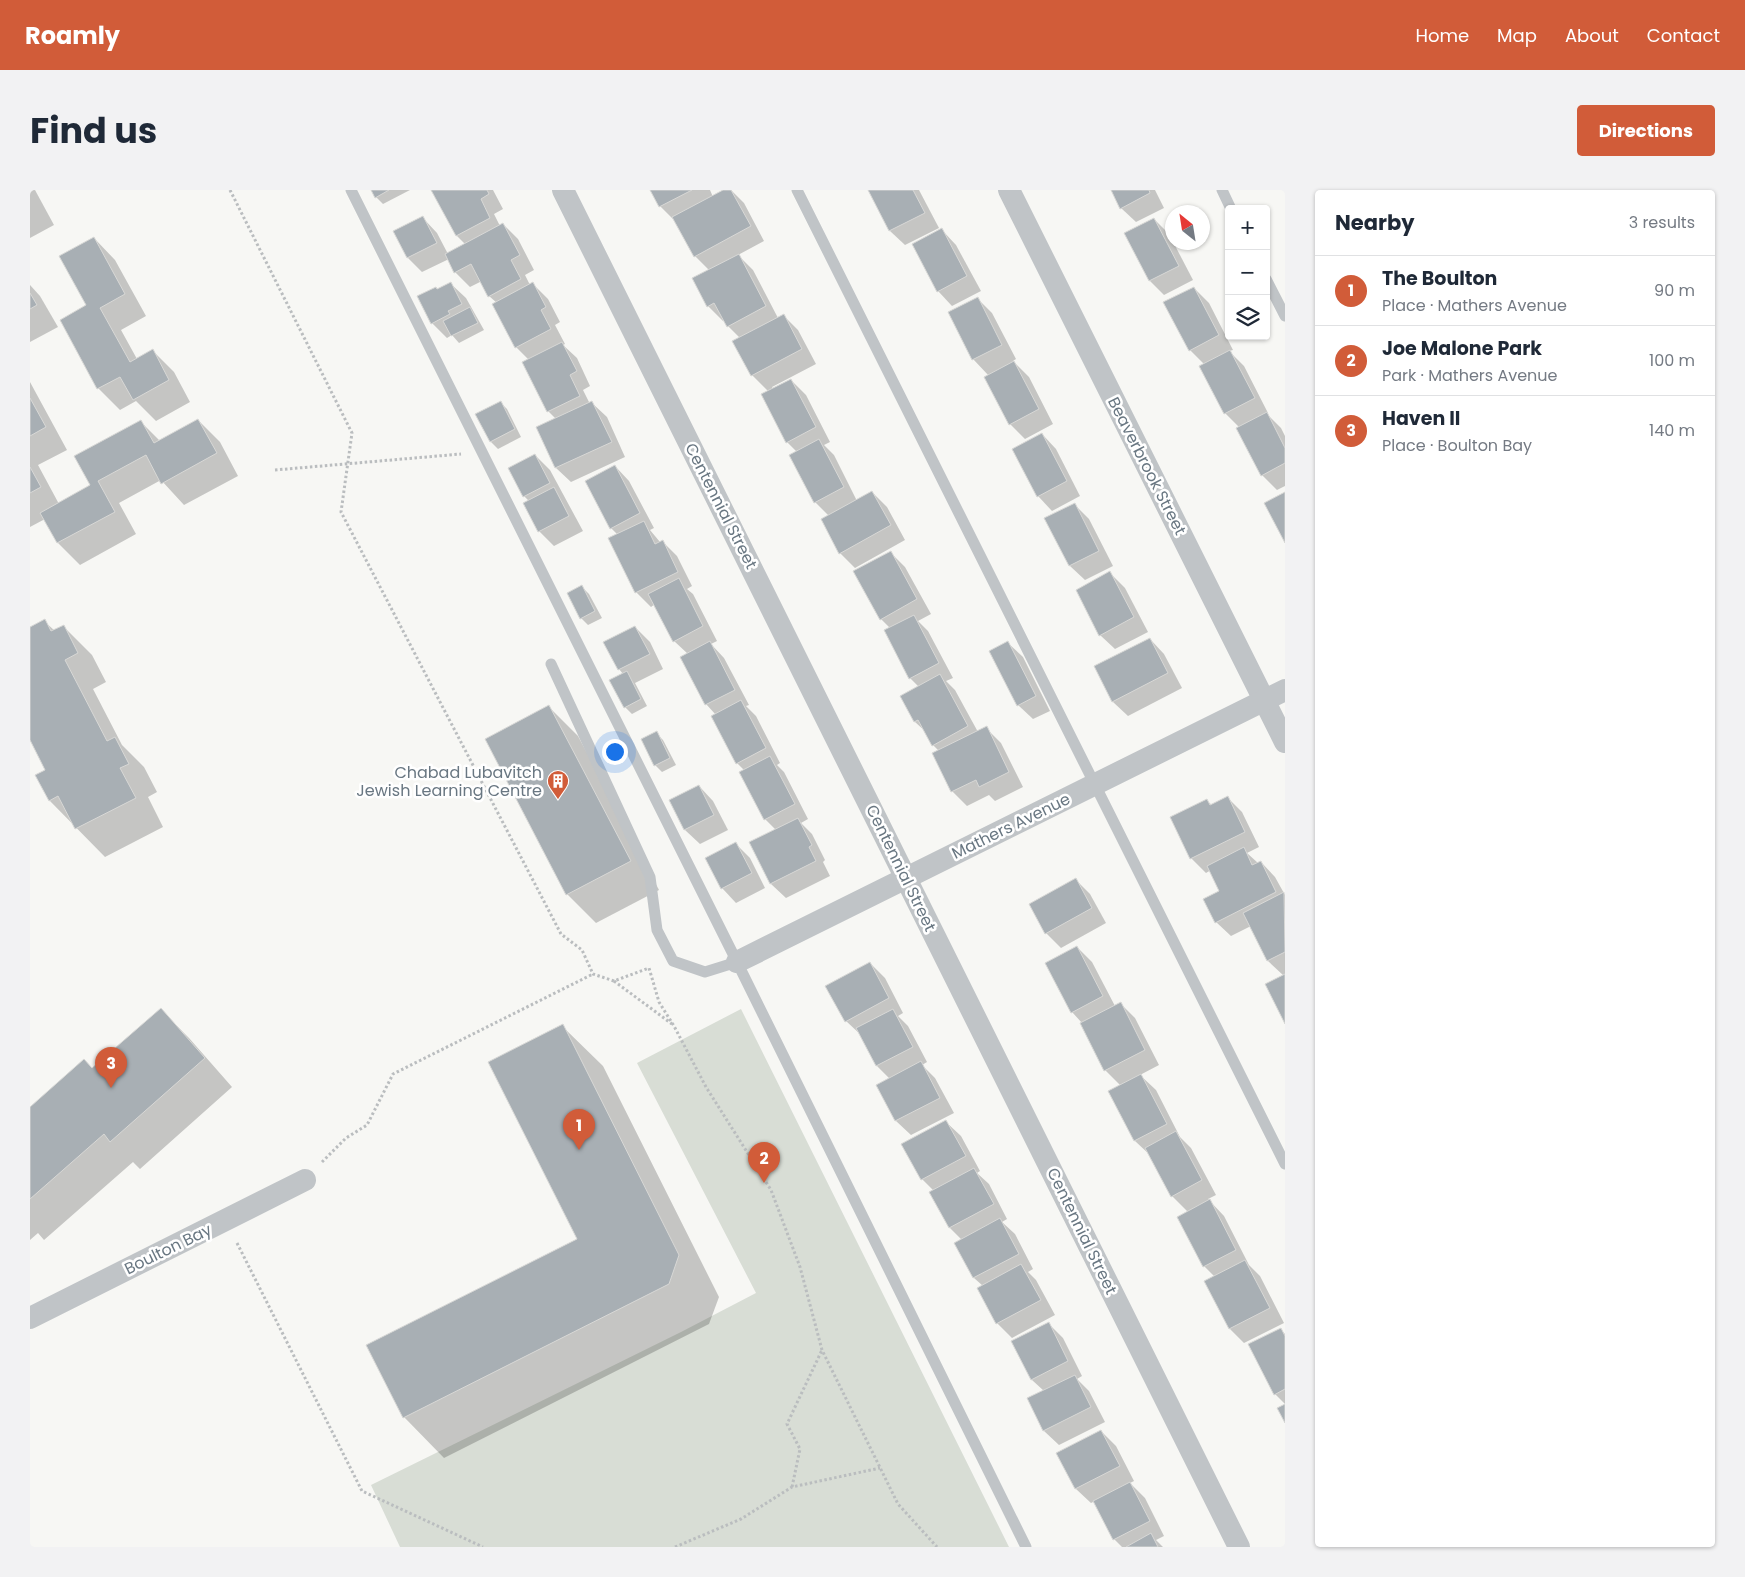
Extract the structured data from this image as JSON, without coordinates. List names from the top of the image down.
{
  "streets": {
    "street": [
      "Beaverbrook Street",
      "Centennial Street",
      "Mathers Avenue",
      "Boulton Bay"
    ]
  },
  "crossings": [
    ["Beaverbrook Street", "Mathers Avenue"],
    ["Centennial Street", "Mathers Avenue"]
  ],
  "places": {
    "building": ["Chabad Lubavitch Jewish Learning Centre"]
  },
  "north": "top left",
  "page": {
    "header": "Roamly",
    "nav": [
      "Home",
      "Map",
      "About",
      "Contact"
    ],
    "title": "Find us",
    "buttons": "Directions",
    "heading": ["Nearby", "3 results"],
    "map_buttons": ["+", "−"],
    "list": [
      {
        "mark": "1",
        "name": "The Boulton",
        "note": "Place · Mathers Avenue",
        "value": "90 m"
      },
      {
        "mark": "2",
        "name": "Joe Malone Park",
        "note": "Park · Mathers Avenue",
        "value": "100 m"
      },
      {
        "mark": "3",
        "name": "Haven II",
        "note": "Place · Boulton Bay",
        "value": "140 m"
      }
    ],
    "pins": ["3", "1", "2"]
  }
}
